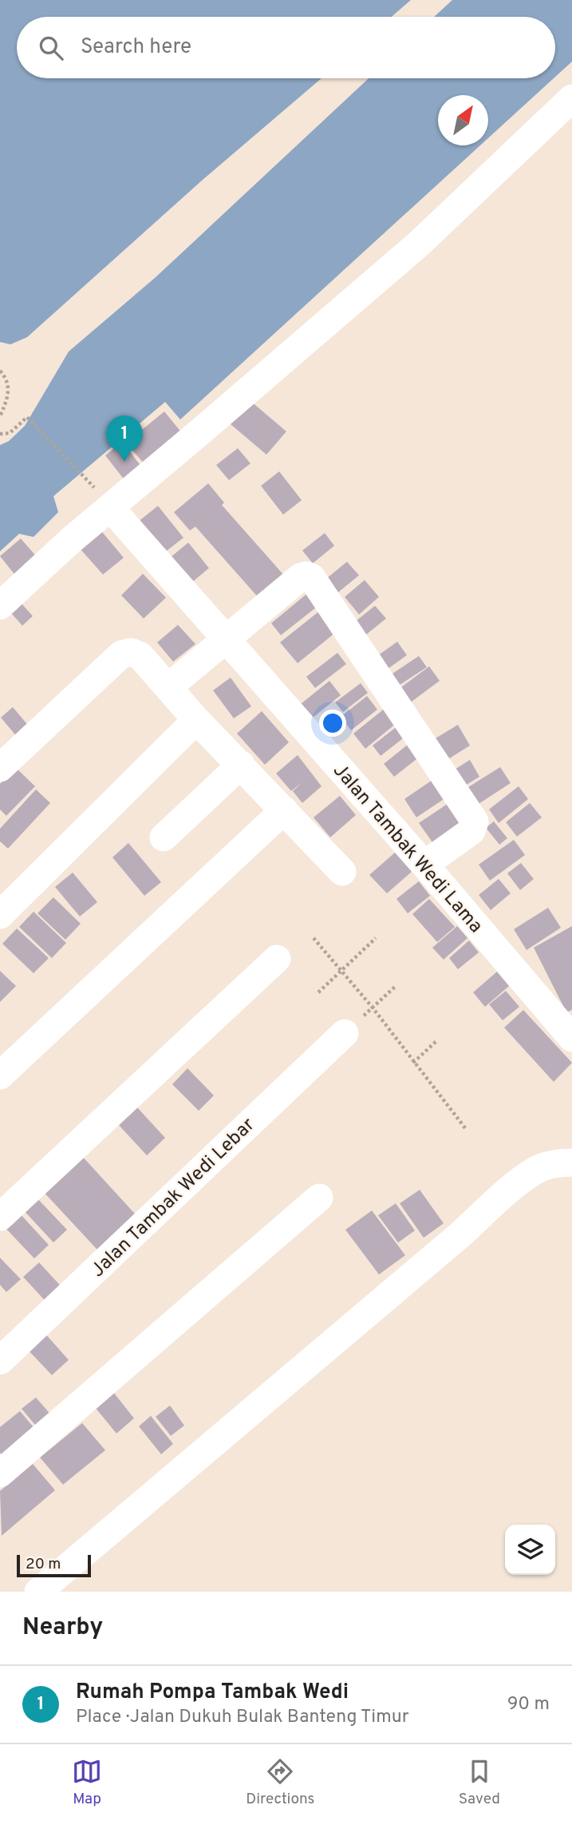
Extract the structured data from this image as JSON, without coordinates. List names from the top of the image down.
{
  "streets": {
    "street": ["Jalan Tambak Wedi Lama", "Jalan Tambak Wedi Lebar"]
  },
  "scale_bar": "20 m",
  "north": "top right",
  "page": {
    "search": "Search here",
    "pins": "1",
    "scale": "20 m",
    "heading": "Nearby",
    "list": [
      {
        "mark": "1",
        "name": "Rumah Pompa Tambak Wedi",
        "note": "Place · Jalan Dukuh Bulak Banteng Timur",
        "value": "90 m"
      }
    ],
    "nav": ["Map", "Directions", "Saved"]
  }
}
